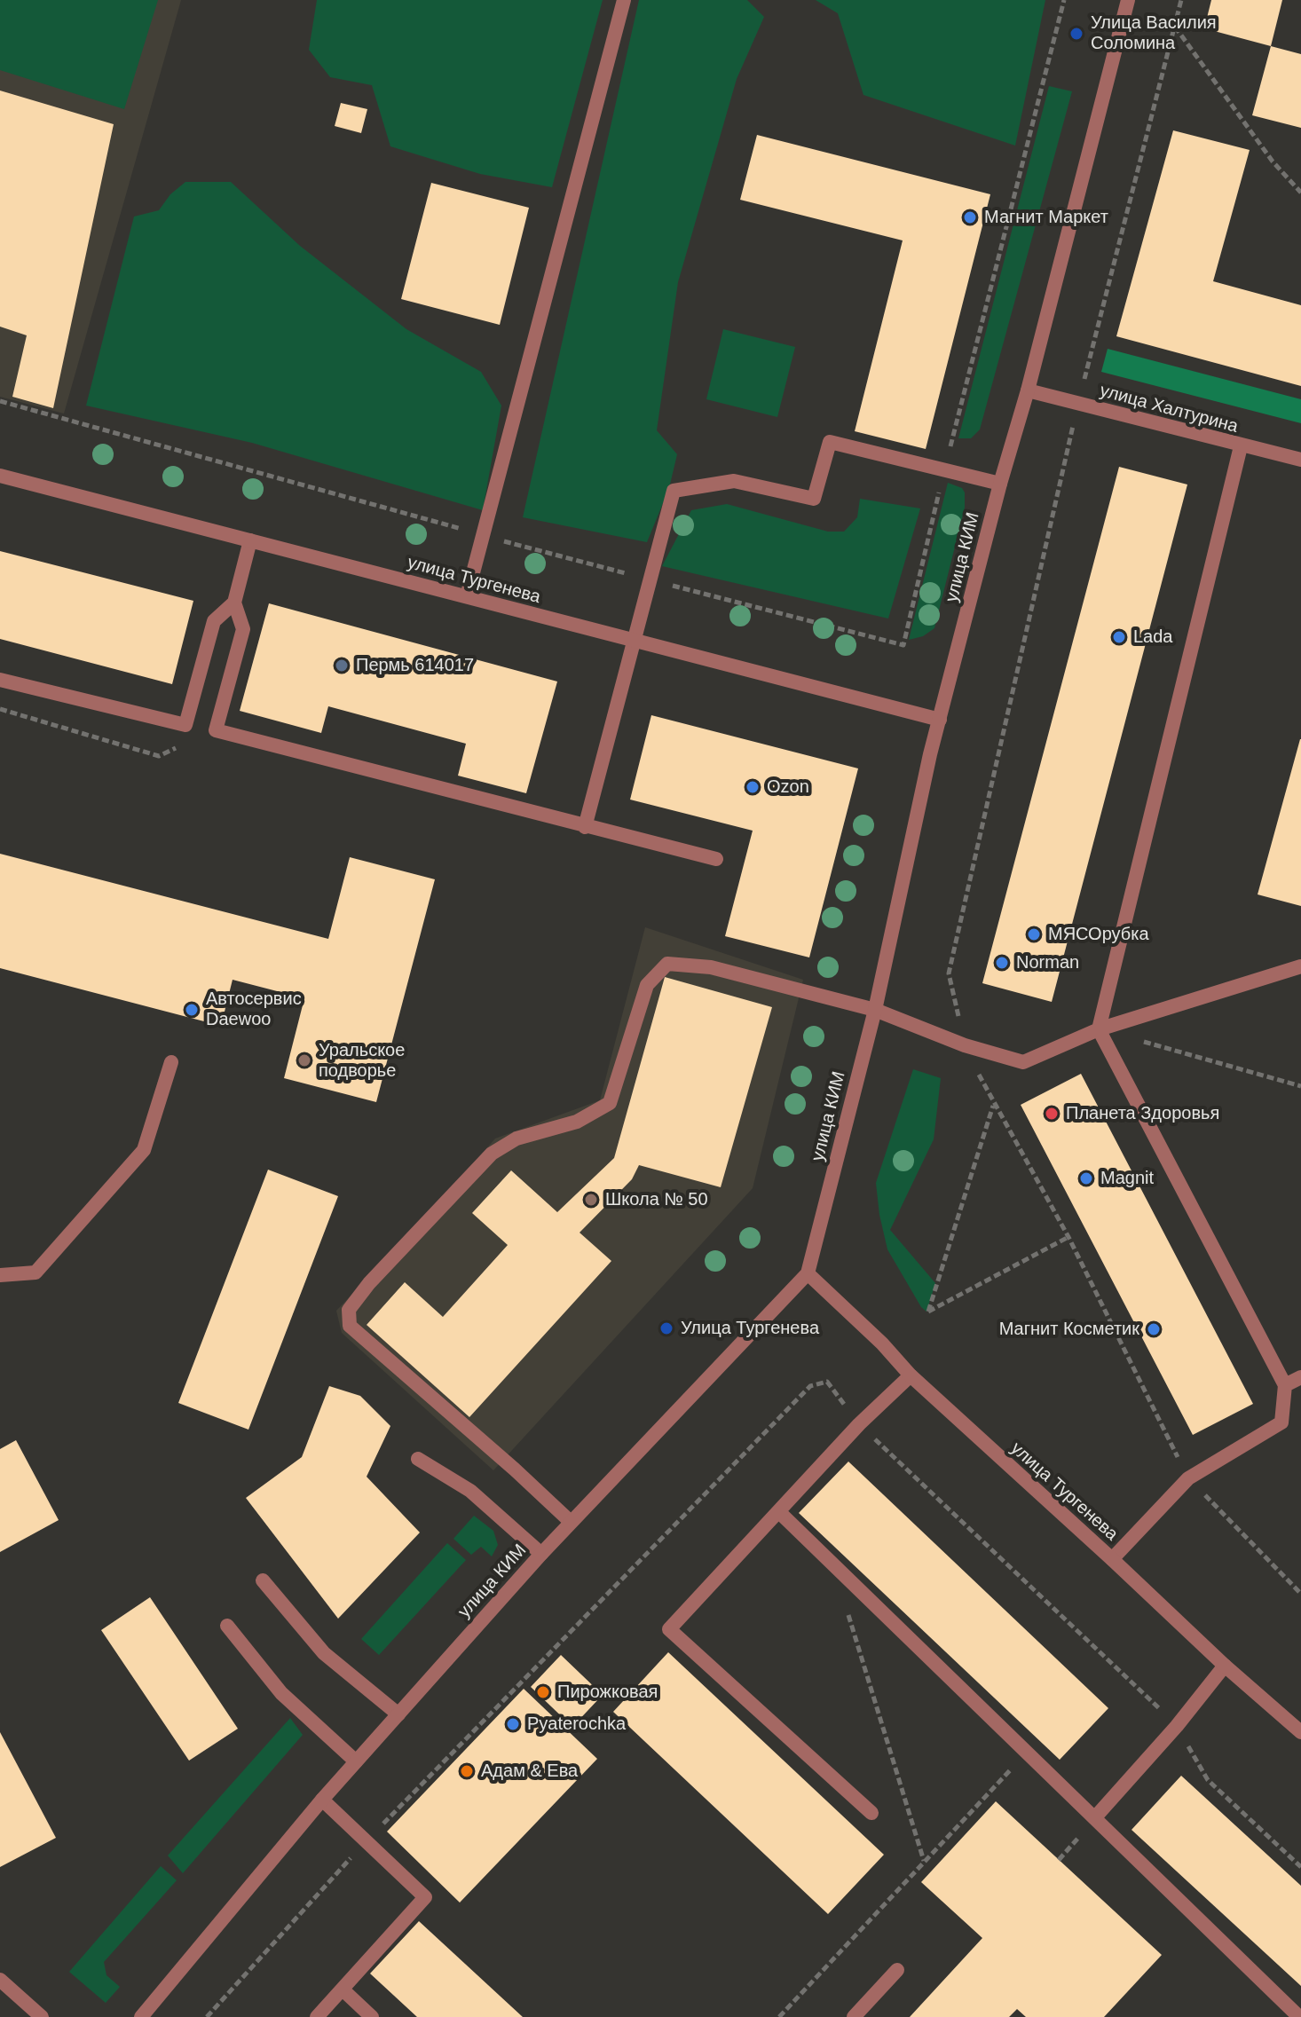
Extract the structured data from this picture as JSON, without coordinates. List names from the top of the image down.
{
  "streets": {
    "street": ["улица Халтурина", "улица КИМ", "улица Тургенева"]
  },
  "crossings": [
    ["улица Халтурина", "улица КИМ"],
    ["улица КИМ", "улица Тургенева"]
  ],
  "places": [
    "Улица Василия Соломина",
    "Магнит Маркет",
    "Lada",
    "Пермь 614017",
    "Ozon",
    "МЯСОрубка",
    "Norman",
    "Автосервис Daewoo",
    "Уральское подворье",
    "Планета Здоровья",
    "Magnit",
    "Школа № 50",
    "Улица Тургенева",
    "Магнит Косметик",
    "Пирожковая",
    "Pyaterochka",
    "Адам & Ева"
  ]
}
